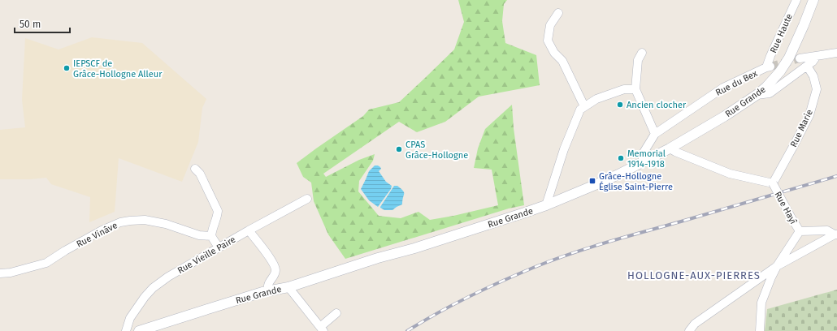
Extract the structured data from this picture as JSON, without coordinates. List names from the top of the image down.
{
  "streets": {
    "street": [
      "Rue Haute",
      "Rue du Bex",
      "Rue Grande",
      "Rue Marie",
      "Rue Hayî",
      "Rue Vinâve",
      "Rue Vieille Paire"
    ]
  },
  "crossings": [
    ["Rue Haute", "Rue du Bex"],
    ["Rue Grande", "Rue Hayî"],
    ["Rue Marie", "Rue Hayî"],
    ["Rue Vinâve", "Rue Vieille Paire"]
  ],
  "districts": ["HOLLOGNE-AUX-PIERRES"],
  "places": {
    "other": [
      "IEPSCF de Grâce-Hollogne Alleur",
      "Ancien clocher",
      "CPAS Grâce-Hollogne",
      "Memorial 1914-1918"
    ],
    "transit": ["Grâce-Hollogne Église Saint-Pierre"]
  },
  "scale_bar": "50 m"
}
